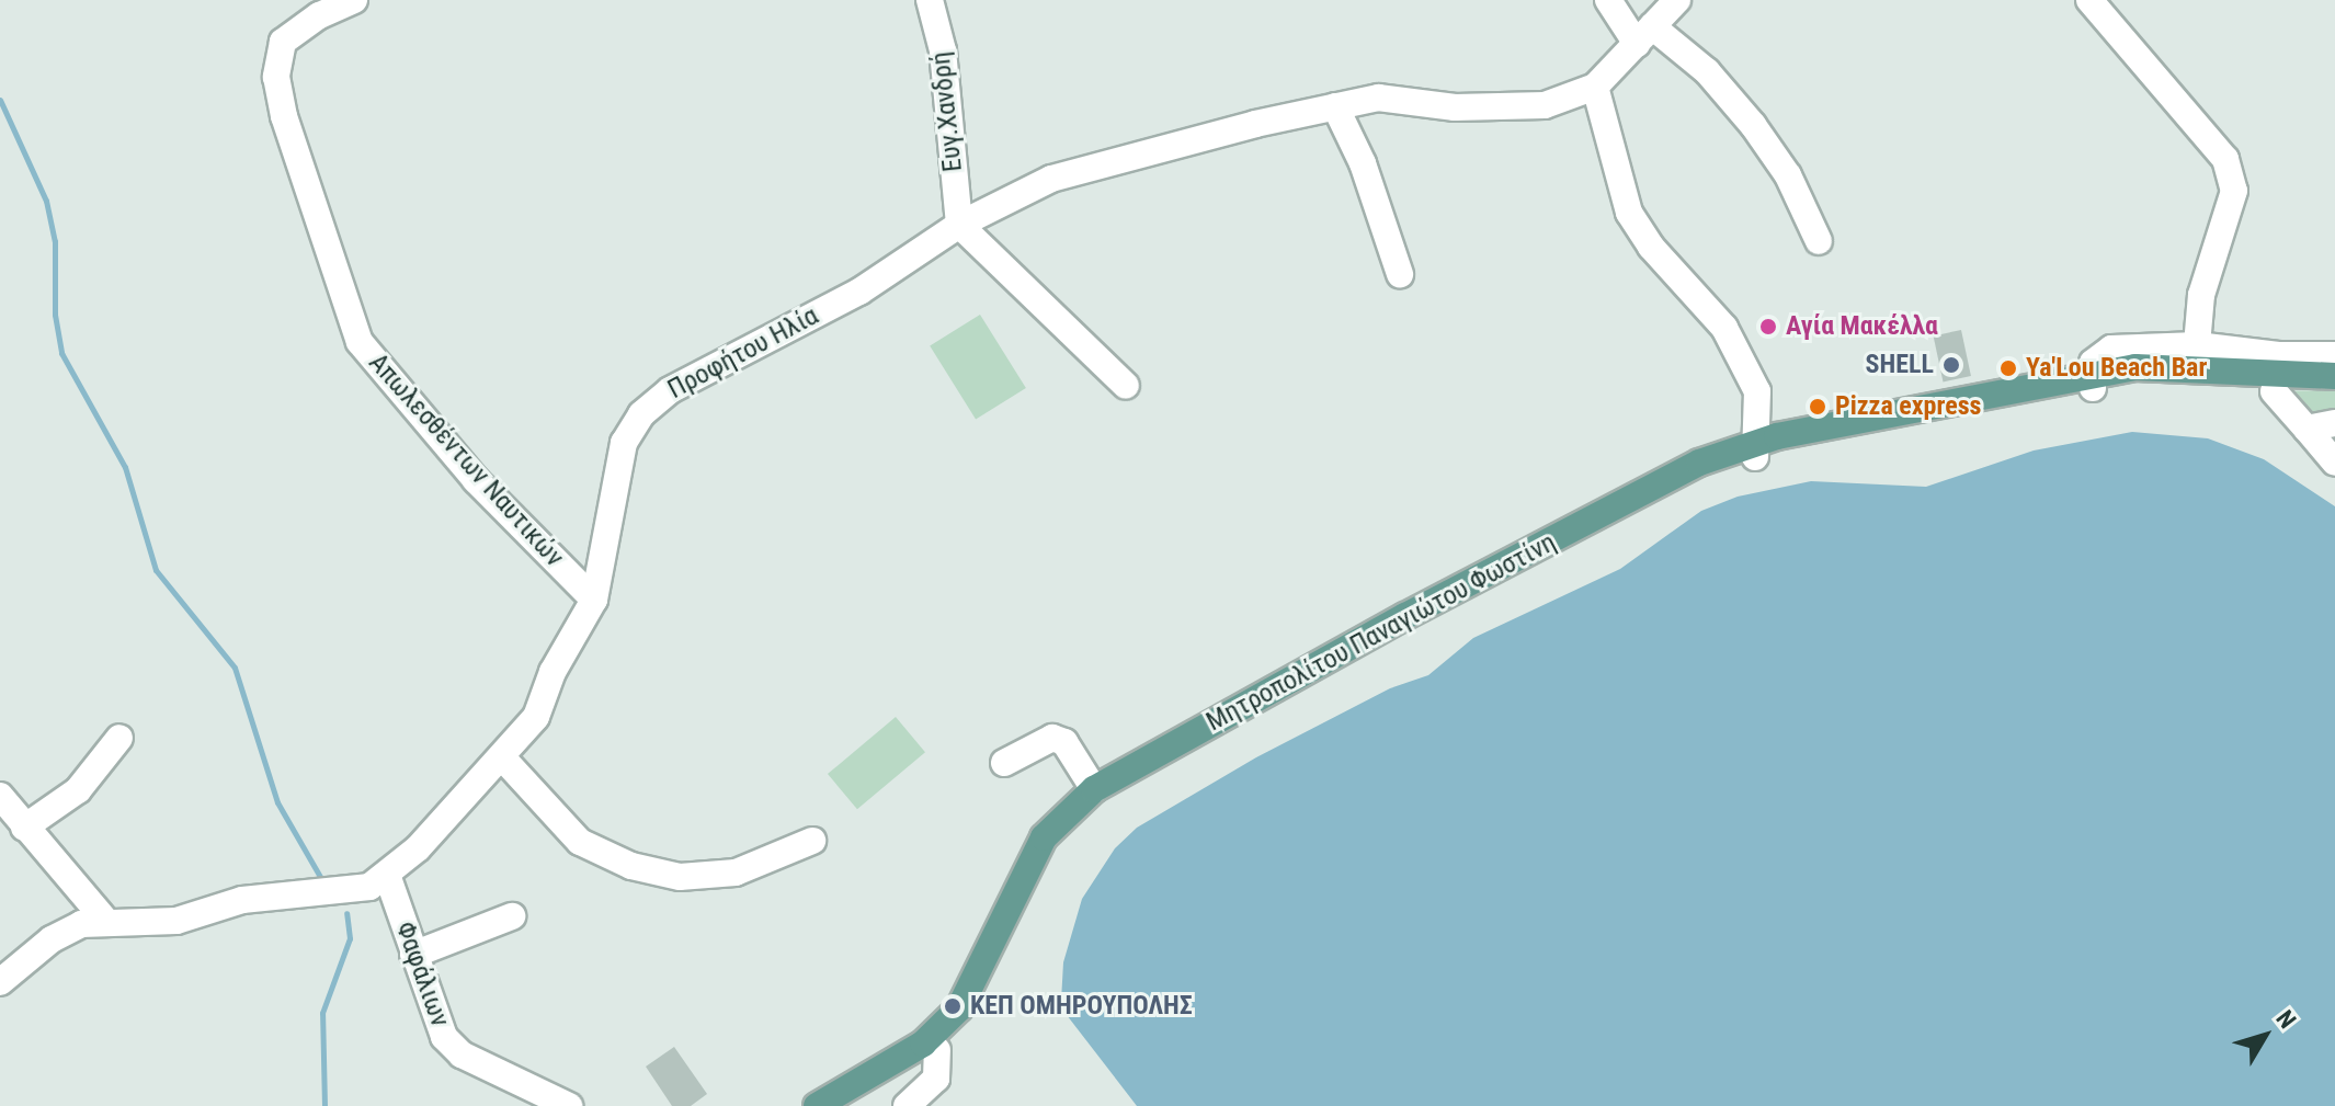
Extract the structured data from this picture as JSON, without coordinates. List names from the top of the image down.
{
  "streets": {
    "main road": ["Μητροπολίτου Παναγιώτου Φωστίνη"],
    "street": [
      "Ευγ.Χανδρή",
      "Προφήτου Ηλία",
      "Απωλεσθέντων Ναυτικών",
      "Φαφάλιων"
    ]
  },
  "crossings": [
    ["Ευγ.Χανδρή", "Προφήτου Ηλία"],
    ["Προφήτου Ηλία", "Απωλεσθέντων Ναυτικών"],
    ["Προφήτου Ηλία", "Φαφάλιων"]
  ],
  "places": [
    "Αγία Μακέλλα",
    "SHELL",
    "Ya'Lou Beach Bar",
    "Pizza express",
    "ΚΕΠ ΟΜΗΡΟΥΠΟΛΗΣ"
  ],
  "north": "top right"
}
